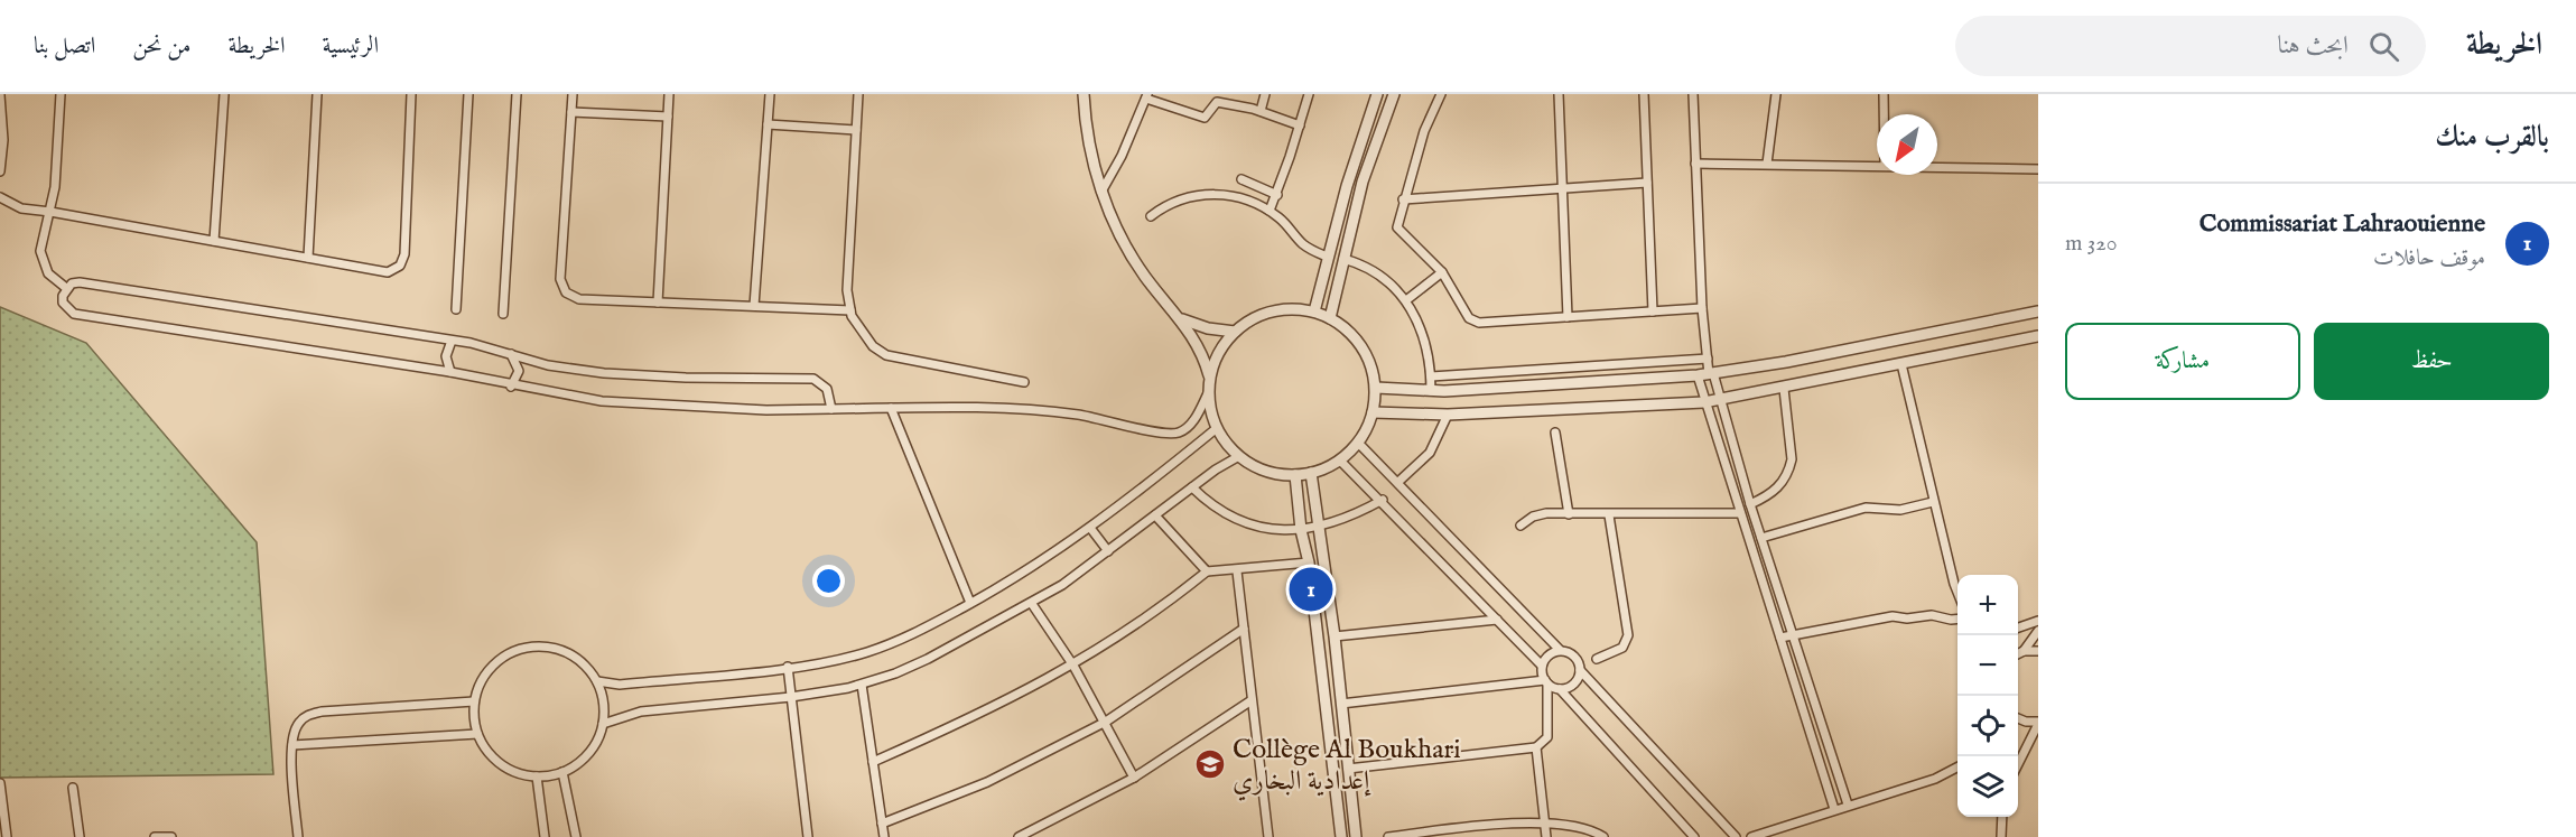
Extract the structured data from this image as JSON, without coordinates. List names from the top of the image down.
{
  "places": {
    "school or university": ["Collège Al Boukhari إعدادية البخاري"]
  },
  "north": "bottom left",
  "page": {
    "header": "الخريطة",
    "search": "ابحث هنا",
    "nav": [
      "الرئيسية",
      "الخريطة",
      "من نحن",
      "اتصل بنا"
    ],
    "heading": "بالقرب منك",
    "list": [
      {
        "mark": "1",
        "name": "Commissariat Lahraouienne",
        "note": "موقف حافلات",
        "value": "320 m"
      }
    ],
    "buttons": ["حفظ", "مشاركة"],
    "pins": "1",
    "map_buttons": ["+", "−"]
  }
}
